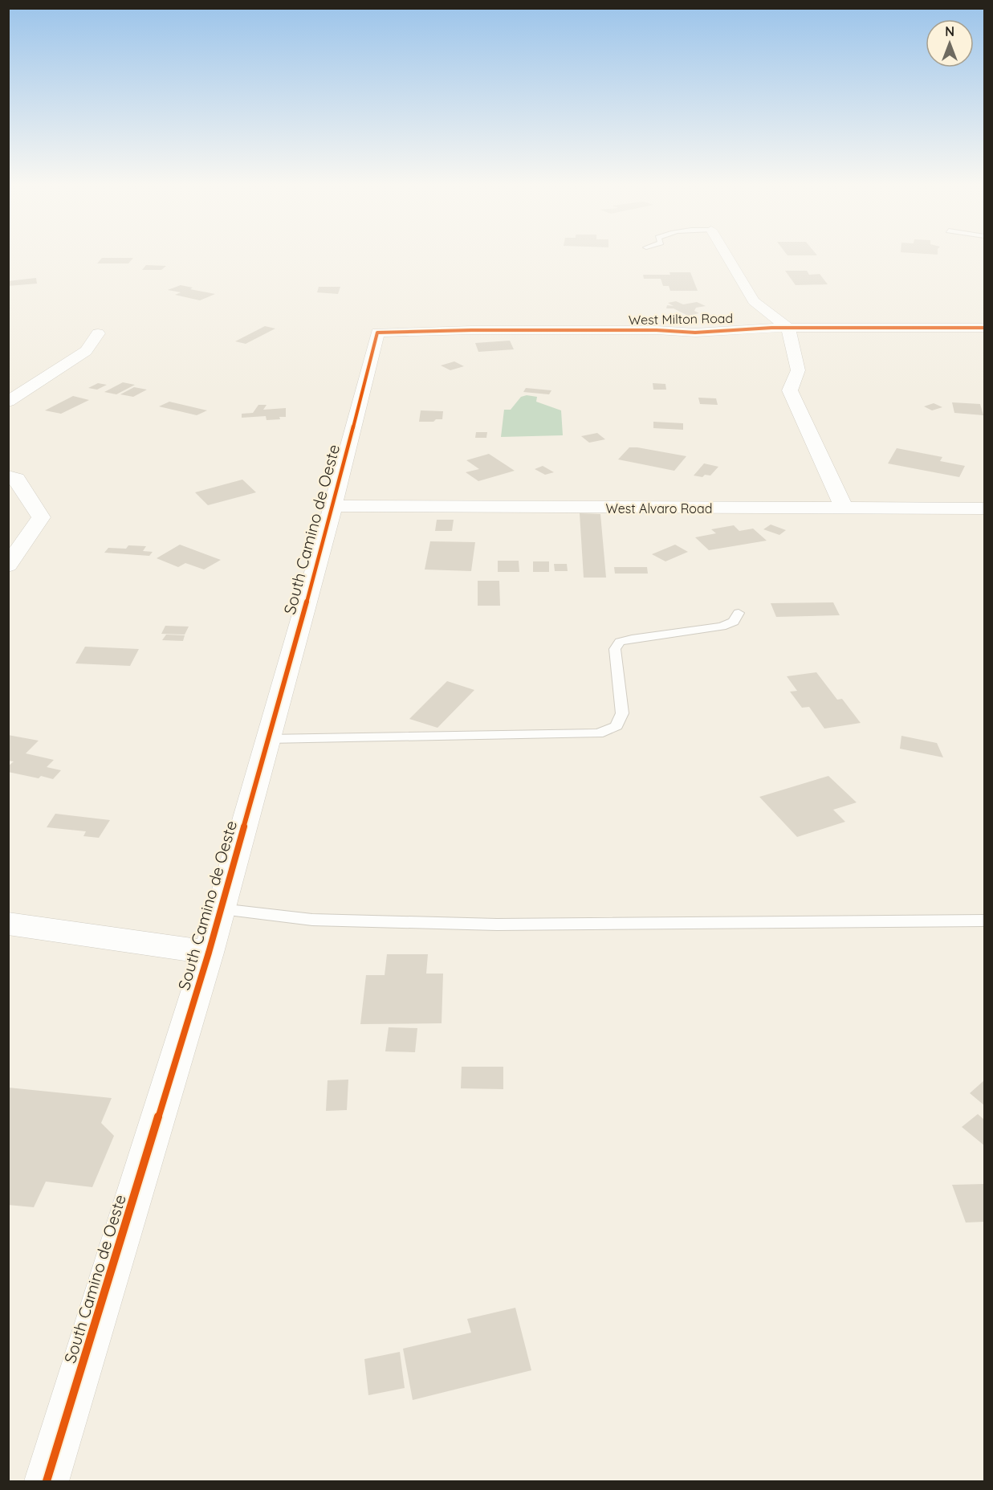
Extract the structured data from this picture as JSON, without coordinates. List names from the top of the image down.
{
  "streets": {
    "street": ["West Milton Road", "West Alvaro Road", "South Camino de Oeste"]
  },
  "crossings": [
    ["West Milton Road", "South Camino de Oeste"],
    ["West Alvaro Road", "South Camino de Oeste"]
  ],
  "north": "top"
}
